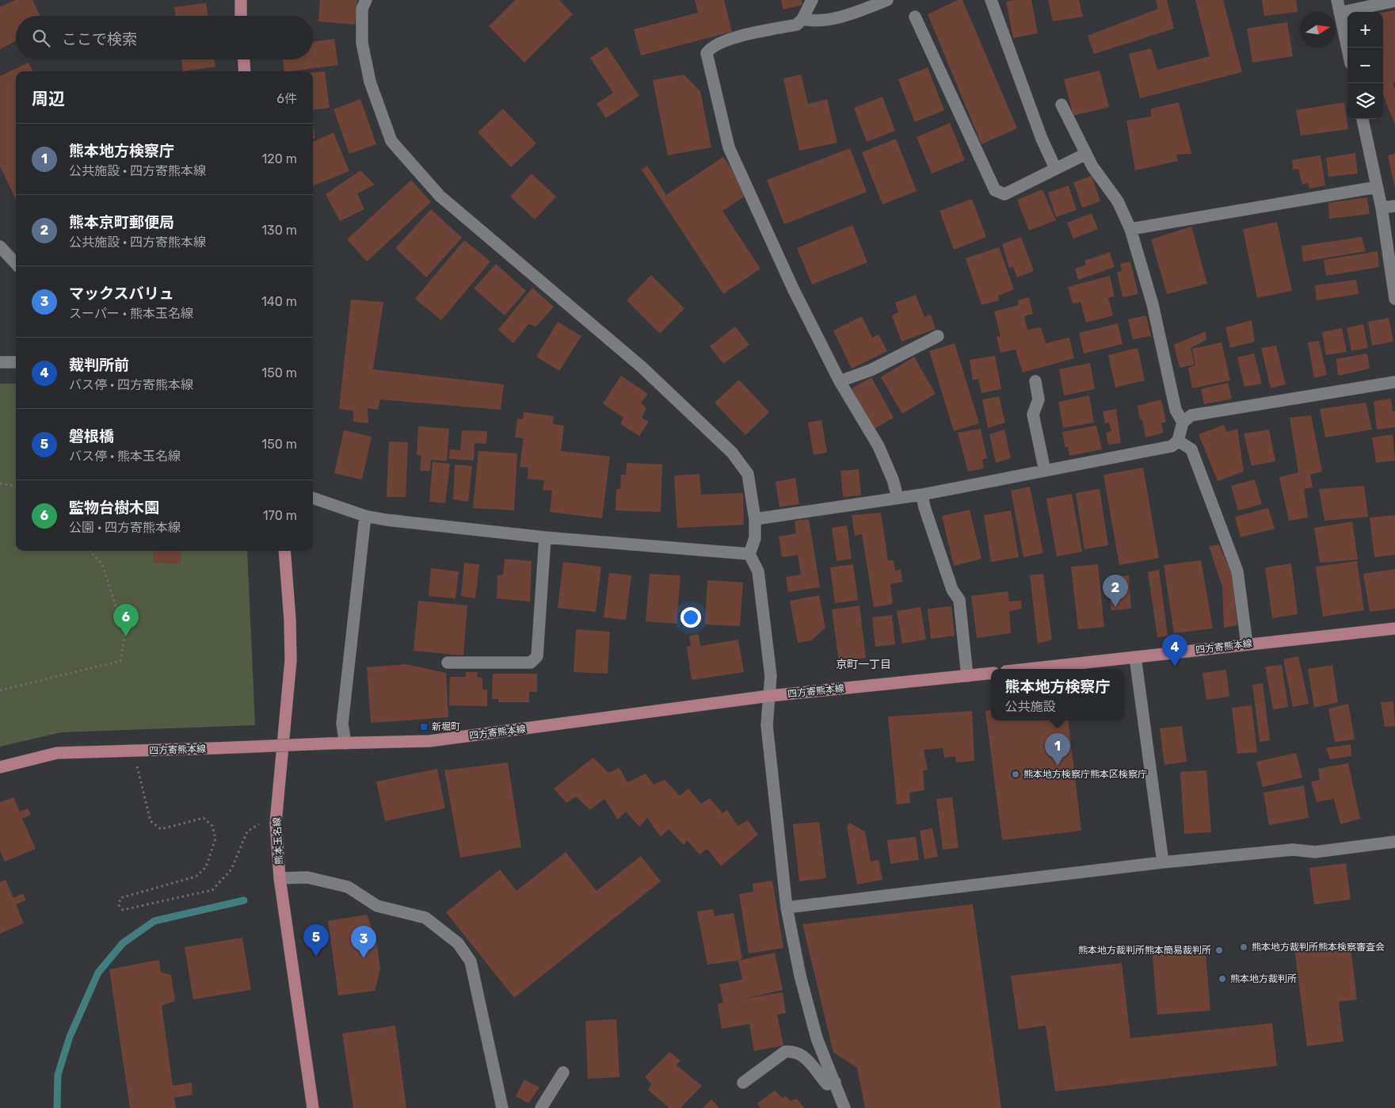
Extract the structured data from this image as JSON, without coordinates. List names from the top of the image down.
{
  "streets": {
    "main road": ["四方寄熊本線", "熊本玉名線"]
  },
  "districts": ["京町一丁目"],
  "places": {
    "transit": ["新堀町"],
    "other": [
      "熊本地方検察庁熊本区検察庁",
      "熊本地方裁判所熊本検察審査会",
      "熊本地方裁判所熊本簡易裁判所",
      "熊本地方裁判所"
    ]
  },
  "north": "right",
  "page": {
    "map_buttons": ["+", "−"],
    "search": "ここで検索",
    "heading": ["周辺", "6件"],
    "list": [
      {
        "mark": "1",
        "name": "熊本地方検察庁",
        "note": "公共施設 · 四方寄熊本線",
        "value": "120 m"
      },
      {
        "mark": "2",
        "name": "熊本京町郵便局",
        "note": "公共施設 · 四方寄熊本線",
        "value": "130 m"
      },
      {
        "mark": "3",
        "name": "マックスバリュ",
        "note": "スーパー · 熊本玉名線",
        "value": "140 m"
      },
      {
        "mark": "4",
        "name": "裁判所前",
        "note": "バス停 · 四方寄熊本線",
        "value": "150 m"
      },
      {
        "mark": "5",
        "name": "磐根橋",
        "note": "バス停 · 熊本玉名線",
        "value": "150 m"
      },
      {
        "mark": "6",
        "name": "監物台樹木園",
        "note": "公園 · 四方寄熊本線",
        "value": "170 m"
      }
    ],
    "pins": [
      "2",
      "6",
      "4",
      "1",
      "5",
      "3"
    ],
    "popup": ["熊本地方検察庁", "公共施設"]
  }
}
